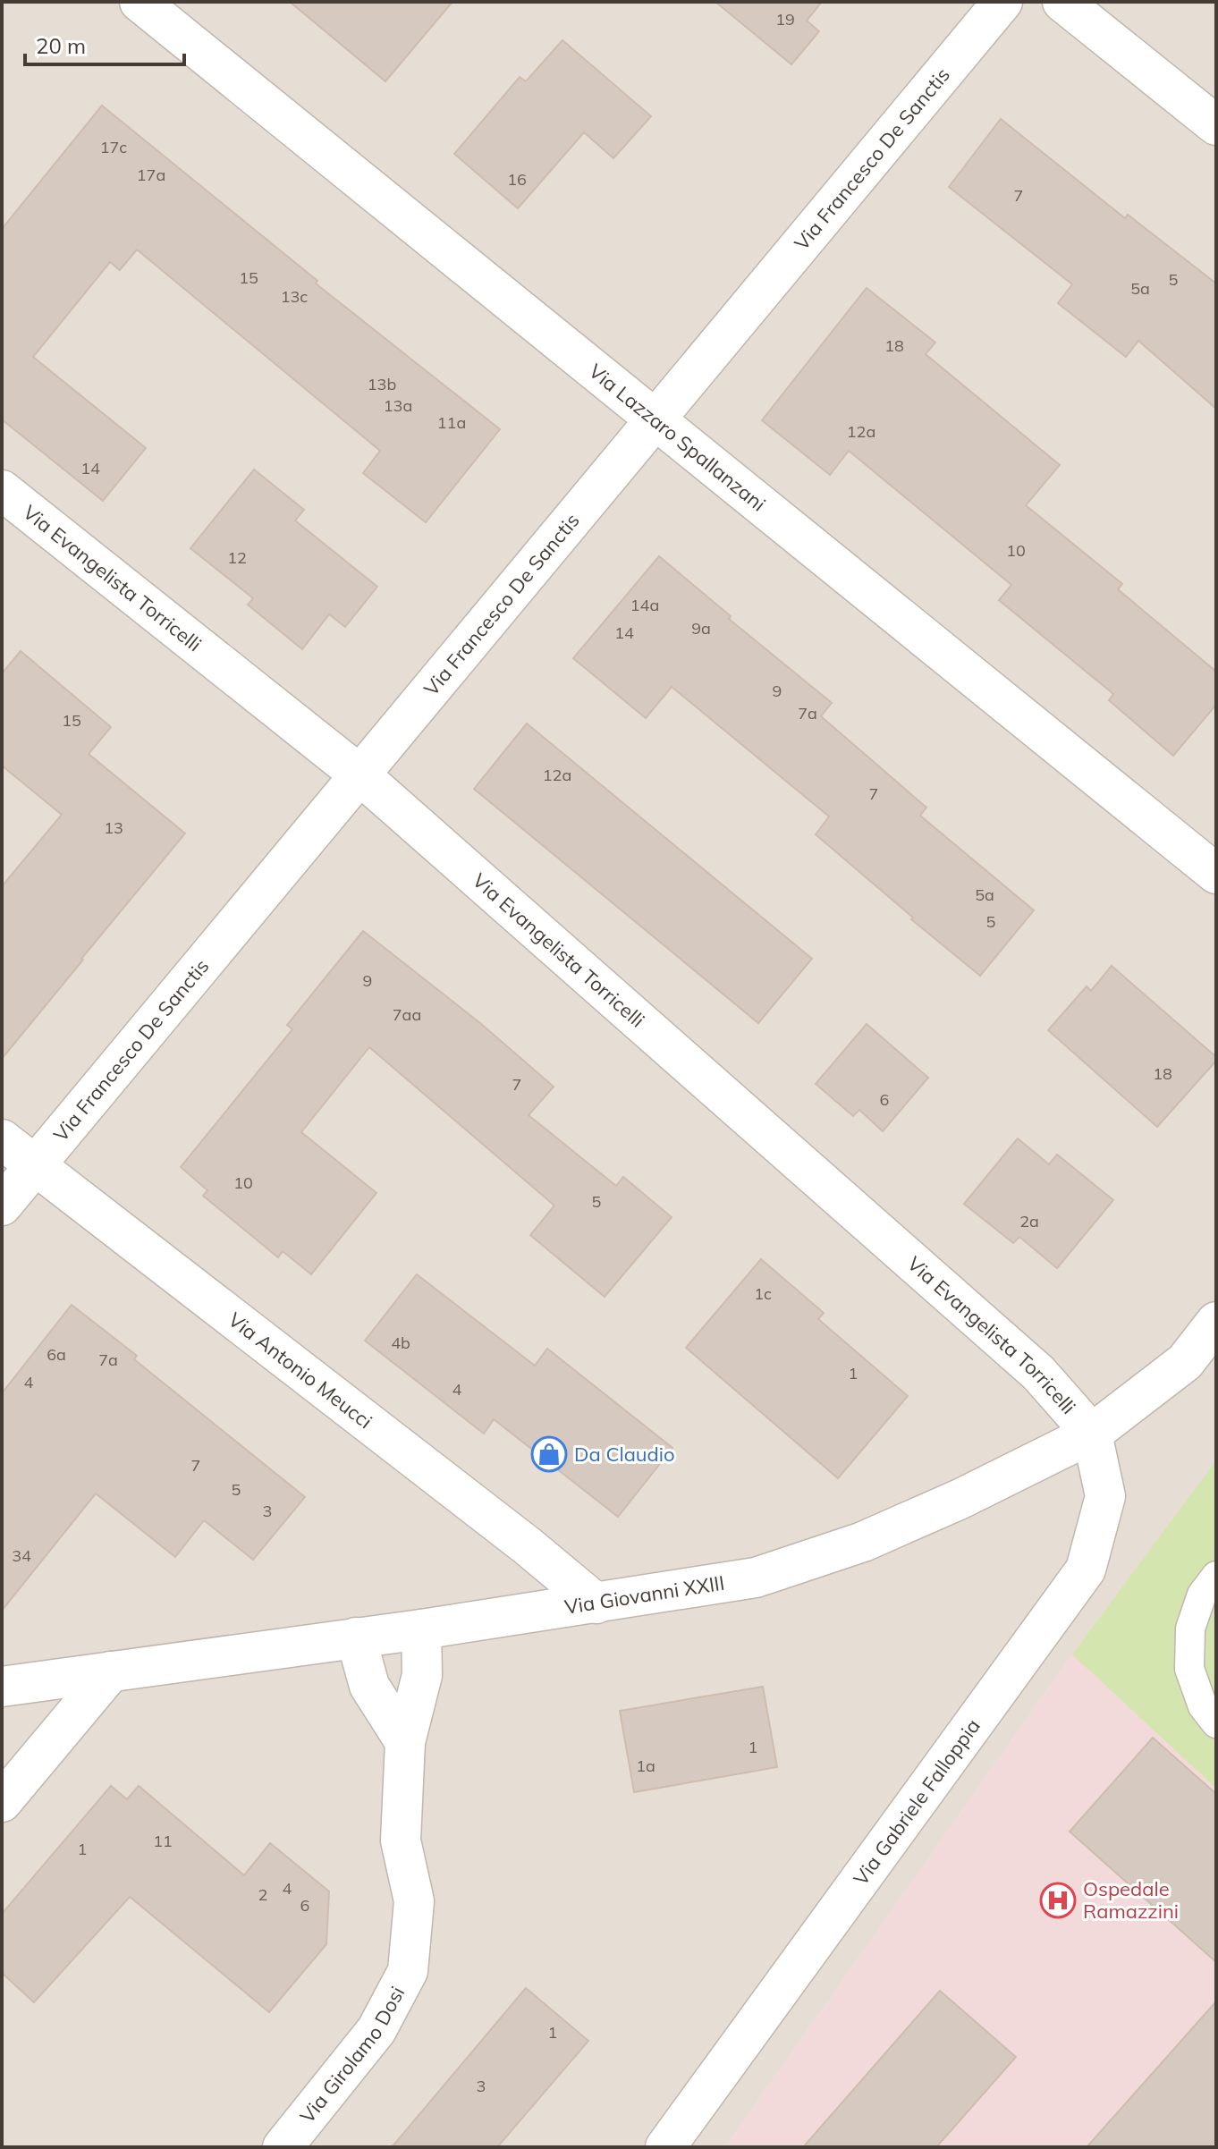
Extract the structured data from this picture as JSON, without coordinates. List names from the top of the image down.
{
  "streets": {
    "street": [
      "Via Francesco De Sanctis",
      "Via Lazzaro Spallanzani",
      "Via Evangelista Torricelli",
      "Via Antonio Meucci",
      "Via Giovanni XXIII",
      "Via Gabriele Falloppia",
      "Via Girolamo Dosi"
    ]
  },
  "crossings": [
    ["Via Francesco De Sanctis", "Via Lazzaro Spallanzani"],
    ["Via Francesco De Sanctis", "Via Evangelista Torricelli"],
    ["Via Francesco De Sanctis", "Via Antonio Meucci"],
    ["Via Evangelista Torricelli", "Via Giovanni XXIII"],
    ["Via Evangelista Torricelli", "Via Gabriele Falloppia"],
    ["Via Antonio Meucci", "Via Giovanni XXIII"],
    ["Via Giovanni XXIII", "Via Gabriele Falloppia"],
    ["Via Giovanni XXIII", "Via Girolamo Dosi"]
  ],
  "places": {
    "shop": ["Da Claudio"],
    "hospital": ["Ospedale Ramazzini"]
  },
  "house_numbers": [
    "19",
    "17c",
    "17a",
    "16",
    "7",
    "15",
    "5",
    "5a",
    "13c",
    "18",
    "13b",
    "13a",
    "11a",
    "12a",
    "14",
    "10",
    "12",
    "14a",
    "9a",
    "14",
    "9",
    "7a",
    "15",
    "12a",
    "7",
    "13",
    "5a",
    "5",
    "9",
    "7aa",
    "18",
    "7",
    "6",
    "10",
    "5",
    "2a",
    "1c",
    "4b",
    "6a",
    "7a",
    "1",
    "4",
    "4",
    "7",
    "5",
    "3",
    "34",
    "1",
    "1a",
    "11",
    "1",
    "4",
    "2",
    "6",
    "1",
    "3"
  ],
  "scale_bar": "20 m"
}
